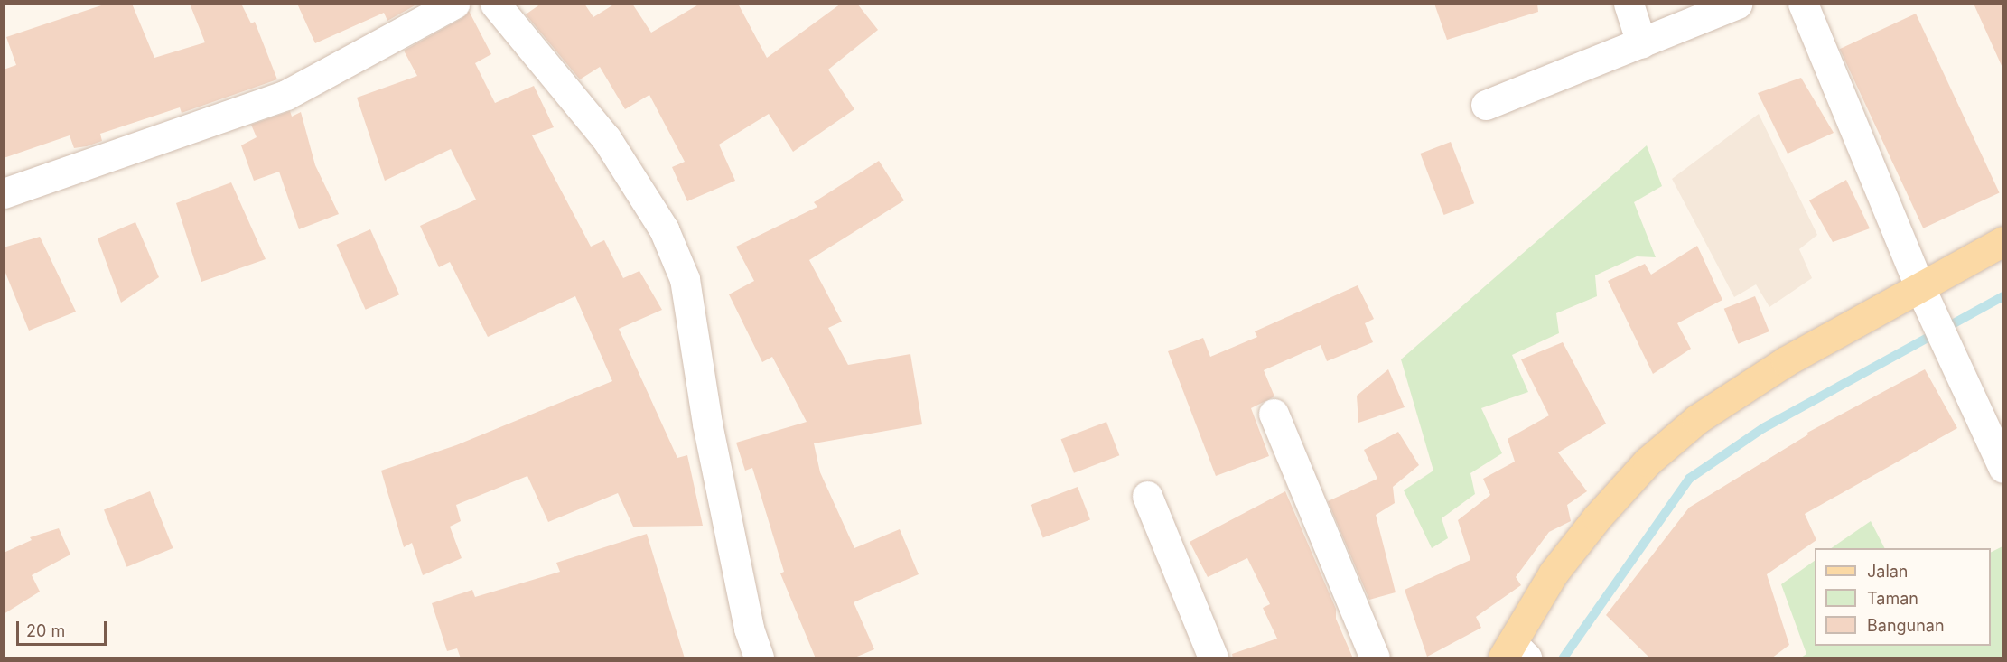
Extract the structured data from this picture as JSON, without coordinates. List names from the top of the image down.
{
  "legend": ["Jalan", "Taman", "Bangunan"],
  "scale_bar": "20 m"
}
